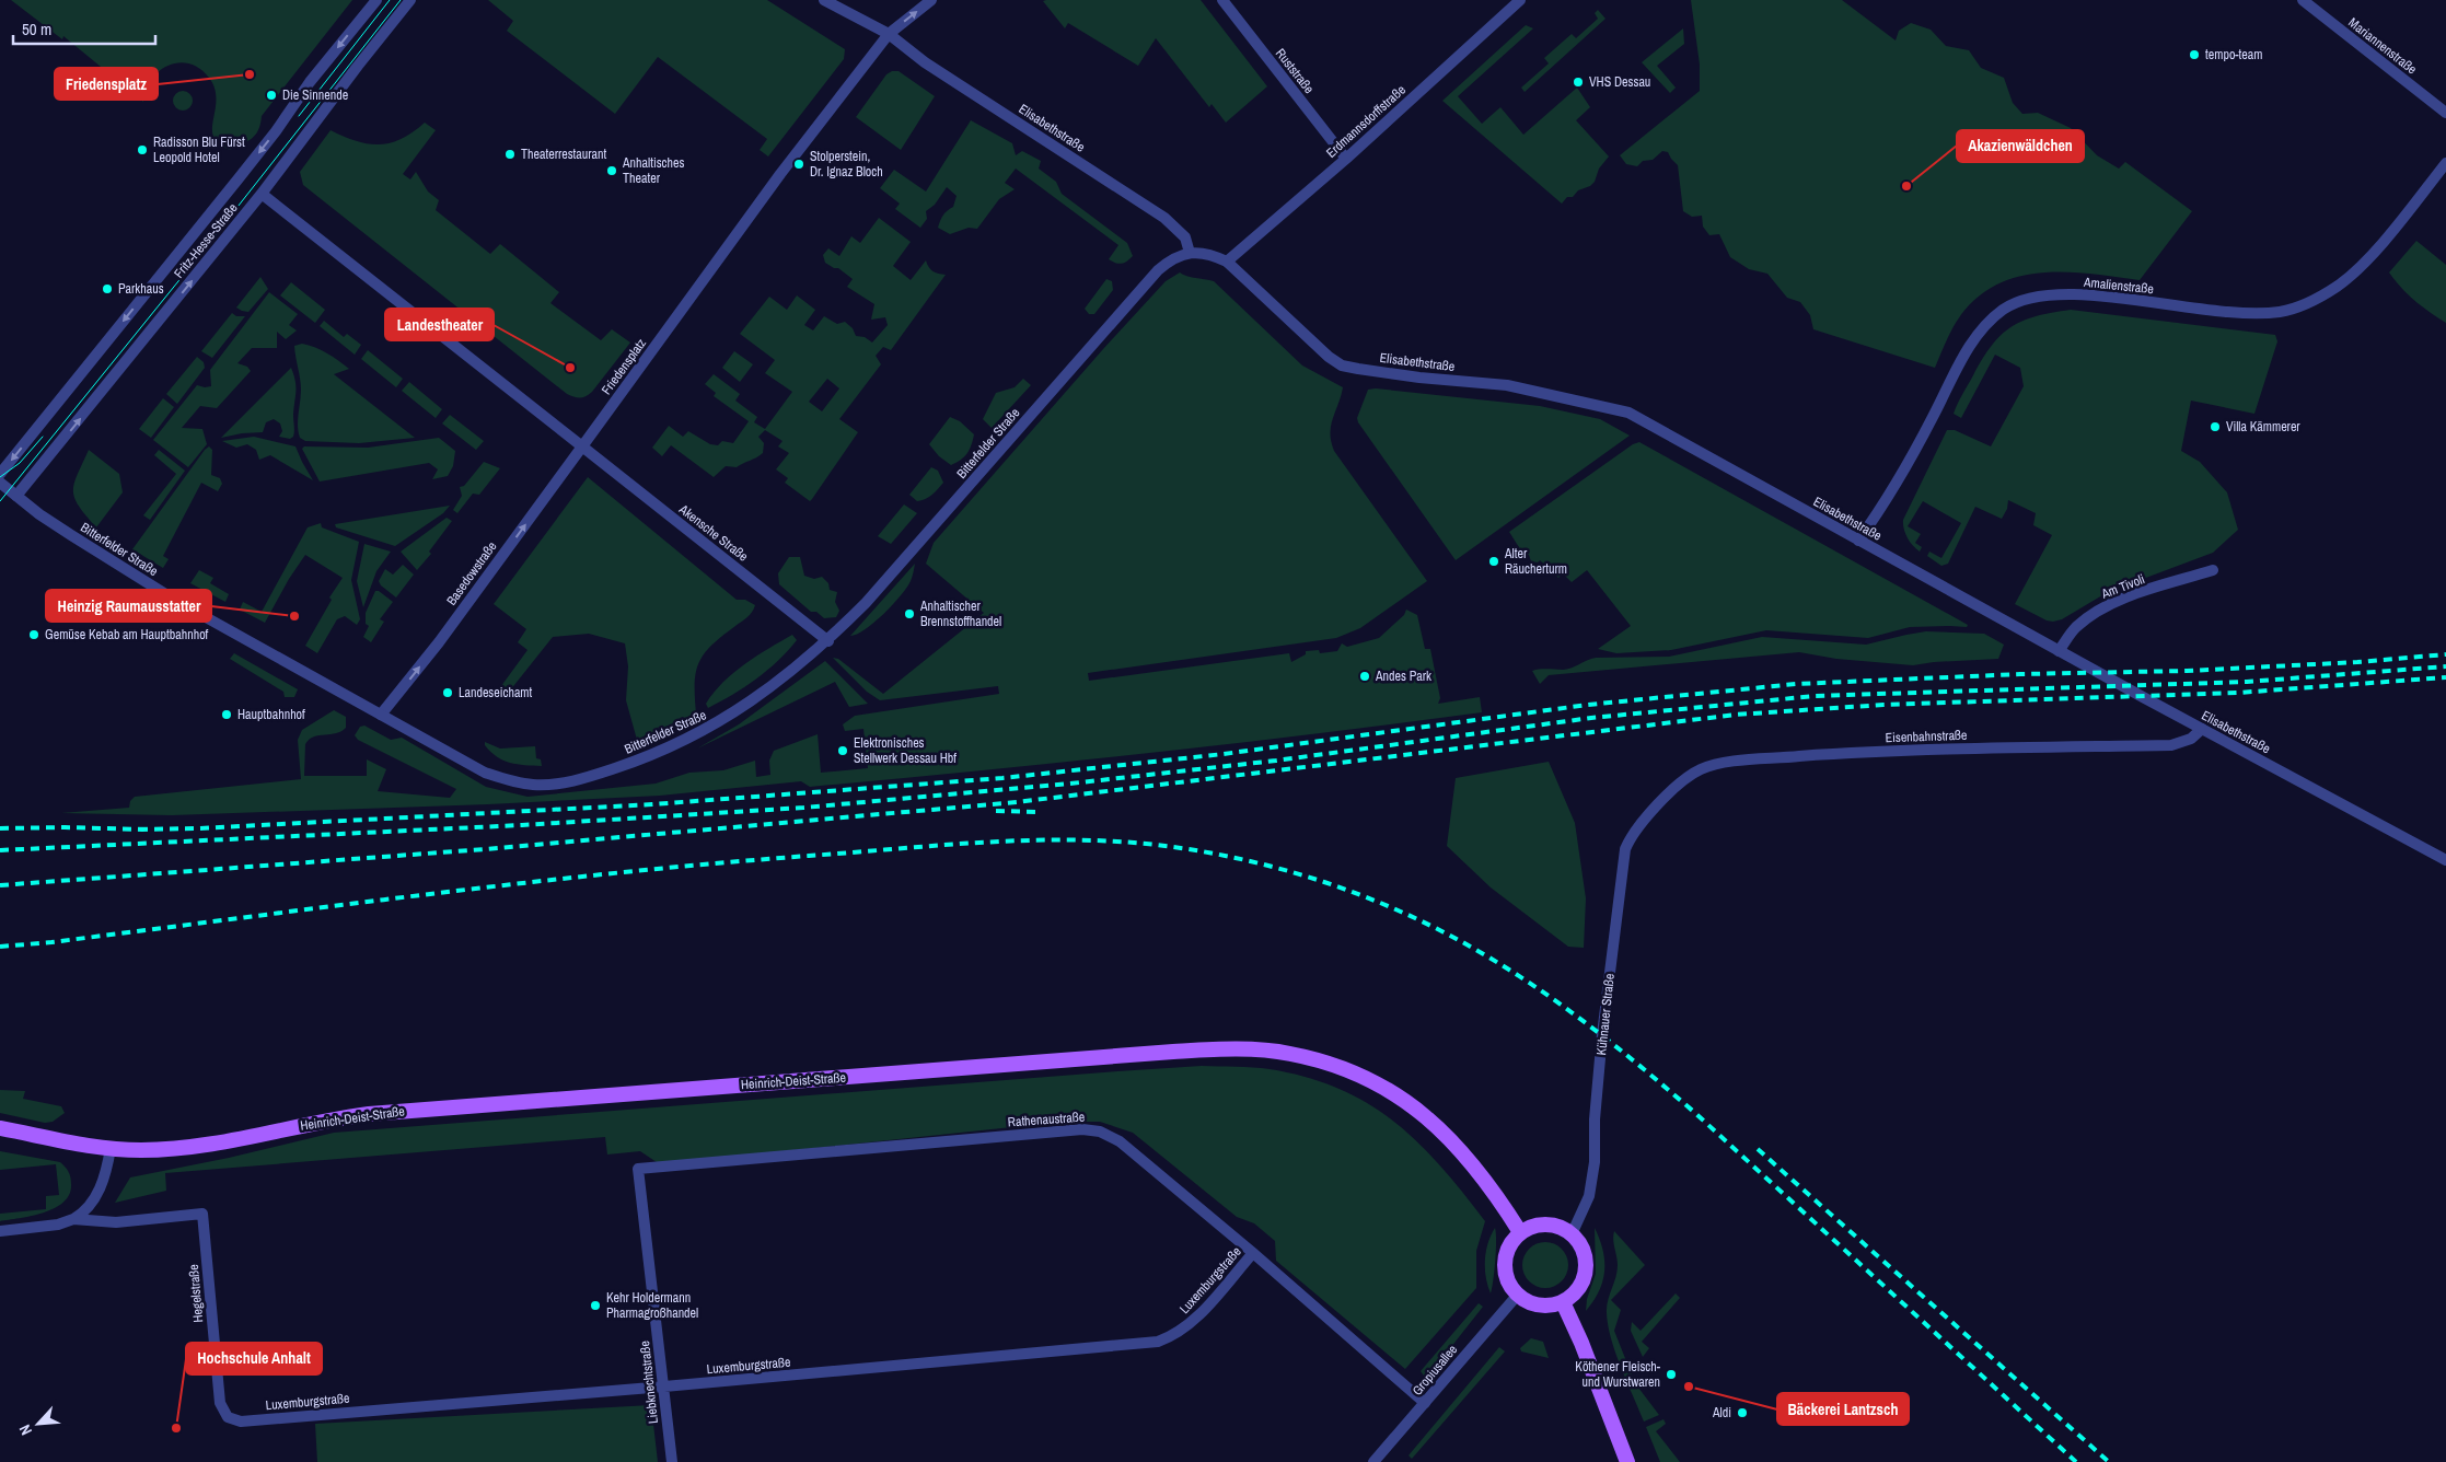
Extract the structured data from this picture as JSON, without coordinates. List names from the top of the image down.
{
  "streets": {
    "main road": ["Heinrich-Deist-Straße"],
    "street": [
      "Mariannenstraße",
      "Ruststraße",
      "Erdmannsdorffstraße",
      "Elisabethstraße",
      "Fritz-Hesse-Straße",
      "Amalienstraße",
      "Friedensplatz",
      "Bitterfelder Straße",
      "Akensche Straße",
      "Basedowstraße",
      "Am Tivoli",
      "Eisenbahnstraße",
      "Kühnauer Straße",
      "Rathenaustraße",
      "Luxemburgstraße",
      "Hegelstraße",
      "Gropiusallee",
      "Liebknechtstraße"
    ]
  },
  "crossings": [
    ["Ruststraße", "Erdmannsdorffstraße"],
    ["Erdmannsdorffstraße", "Elisabethstraße"],
    ["Elisabethstraße", "Amalienstraße"],
    ["Elisabethstraße", "Friedensplatz"],
    ["Elisabethstraße", "Bitterfelder Straße"],
    ["Elisabethstraße", "Am Tivoli"],
    ["Elisabethstraße", "Eisenbahnstraße"],
    ["Fritz-Hesse-Straße", "Bitterfelder Straße"],
    ["Friedensplatz", "Akensche Straße"],
    ["Friedensplatz", "Basedowstraße"],
    ["Bitterfelder Straße", "Akensche Straße"],
    ["Bitterfelder Straße", "Basedowstraße"],
    ["Akensche Straße", "Basedowstraße"],
    ["Eisenbahnstraße", "Kühnauer Straße"],
    ["Kühnauer Straße", "Heinrich-Deist-Straße"],
    ["Kühnauer Straße", "Gropiusallee"],
    ["Heinrich-Deist-Straße", "Gropiusallee"],
    ["Rathenaustraße", "Luxemburgstraße"],
    ["Rathenaustraße", "Gropiusallee"],
    ["Rathenaustraße", "Liebknechtstraße"],
    ["Luxemburgstraße", "Hegelstraße"],
    ["Luxemburgstraße", "Liebknechtstraße"]
  ],
  "one_way": ["Basedowstraße"],
  "places": [
    "tempo-team",
    "Friedensplatz",
    "VHS Dessau",
    "Die Sinnende",
    "Radisson Blu Fürst Leopold Hotel",
    "Theaterrestaurant",
    "Stolperstein, Dr. Ignaz Bloch",
    "Anhaltisches Theater",
    "Akazienwäldchen",
    "Parkhaus",
    "Landestheater",
    "Villa Kämmerer",
    "Alter Räucherturm",
    "Anhaltischer Brennstoffhandel",
    "Heinzig Raumausstatter",
    "Gemüse Kebab am Hauptbahnhof",
    "Andes Park",
    "Landeseichamt",
    "Hauptbahnhof",
    "Elektronisches Stellwerk Dessau Hbf",
    "Kehr Holdermann Pharmagroßhandel",
    "Köthener Fleisch- und Wurstwaren",
    "Bäckerei Lantzsch",
    "Aldi",
    "Hochschule Anhalt"
  ],
  "scale_bar": "50 m",
  "north": "bottom left"
}
